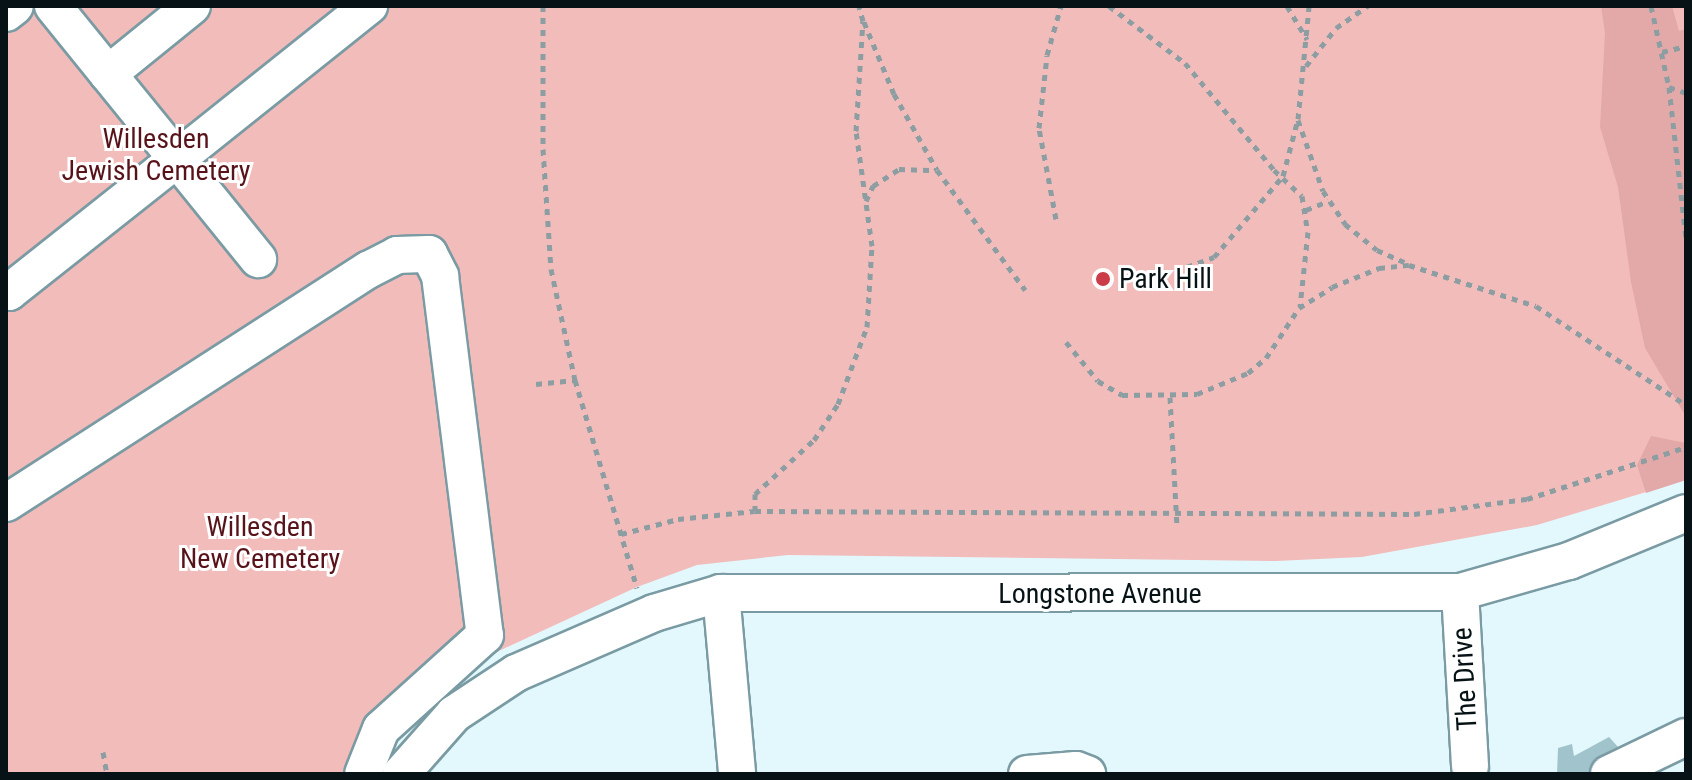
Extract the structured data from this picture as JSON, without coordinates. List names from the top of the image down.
{
  "streets": {
    "street": ["Longstone Avenue", "The Drive"]
  },
  "crossings": [
    ["Longstone Avenue", "The Drive"]
  ],
  "parks": ["Willesden Jewish Cemetery", "Willesden New Cemetery"],
  "places": ["Park Hill"]
}
